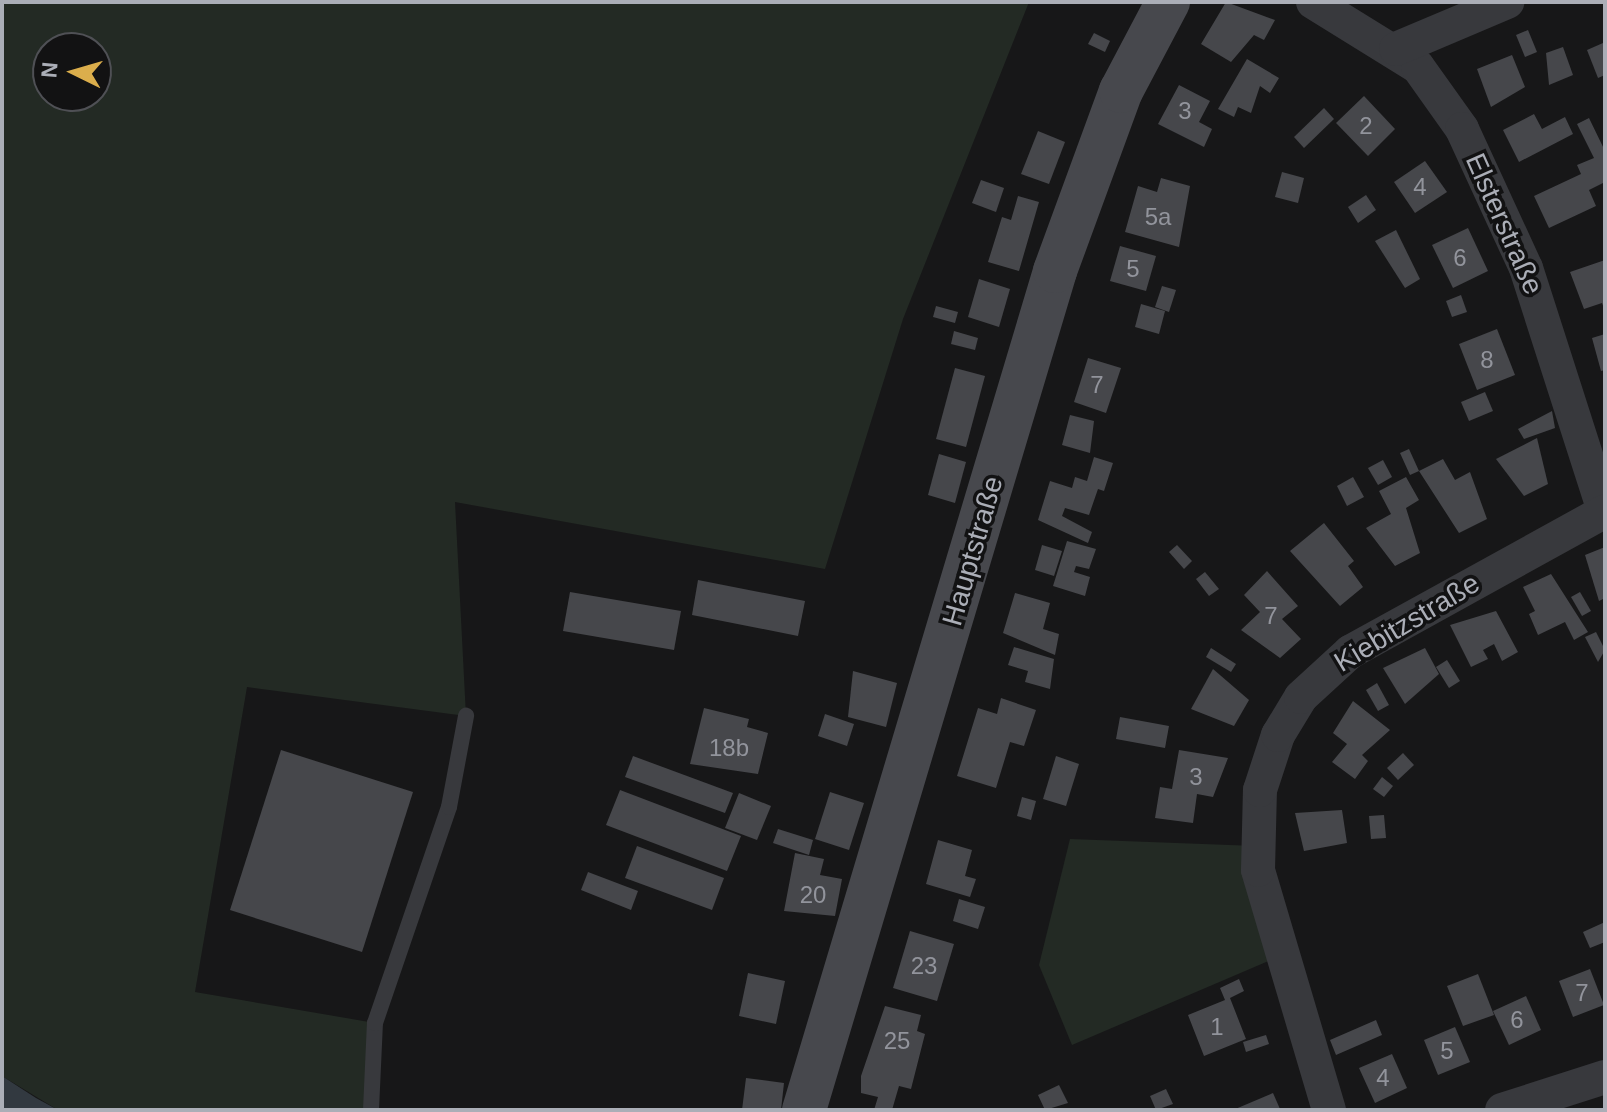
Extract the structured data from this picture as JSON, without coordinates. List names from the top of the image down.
{
  "streets": {
    "street": ["Elsterstraße", "Hauptstraße", "Kiebitzstraße"]
  },
  "crossings": [
    ["Elsterstraße", "Kiebitzstraße"]
  ],
  "house_numbers": [
    "3",
    "2",
    "4",
    "5a",
    "6",
    "5",
    "8",
    "7",
    "7",
    "18b",
    "3",
    "20",
    "23",
    "7",
    "6",
    "1",
    "25",
    "5",
    "4"
  ],
  "north": "left"
}
